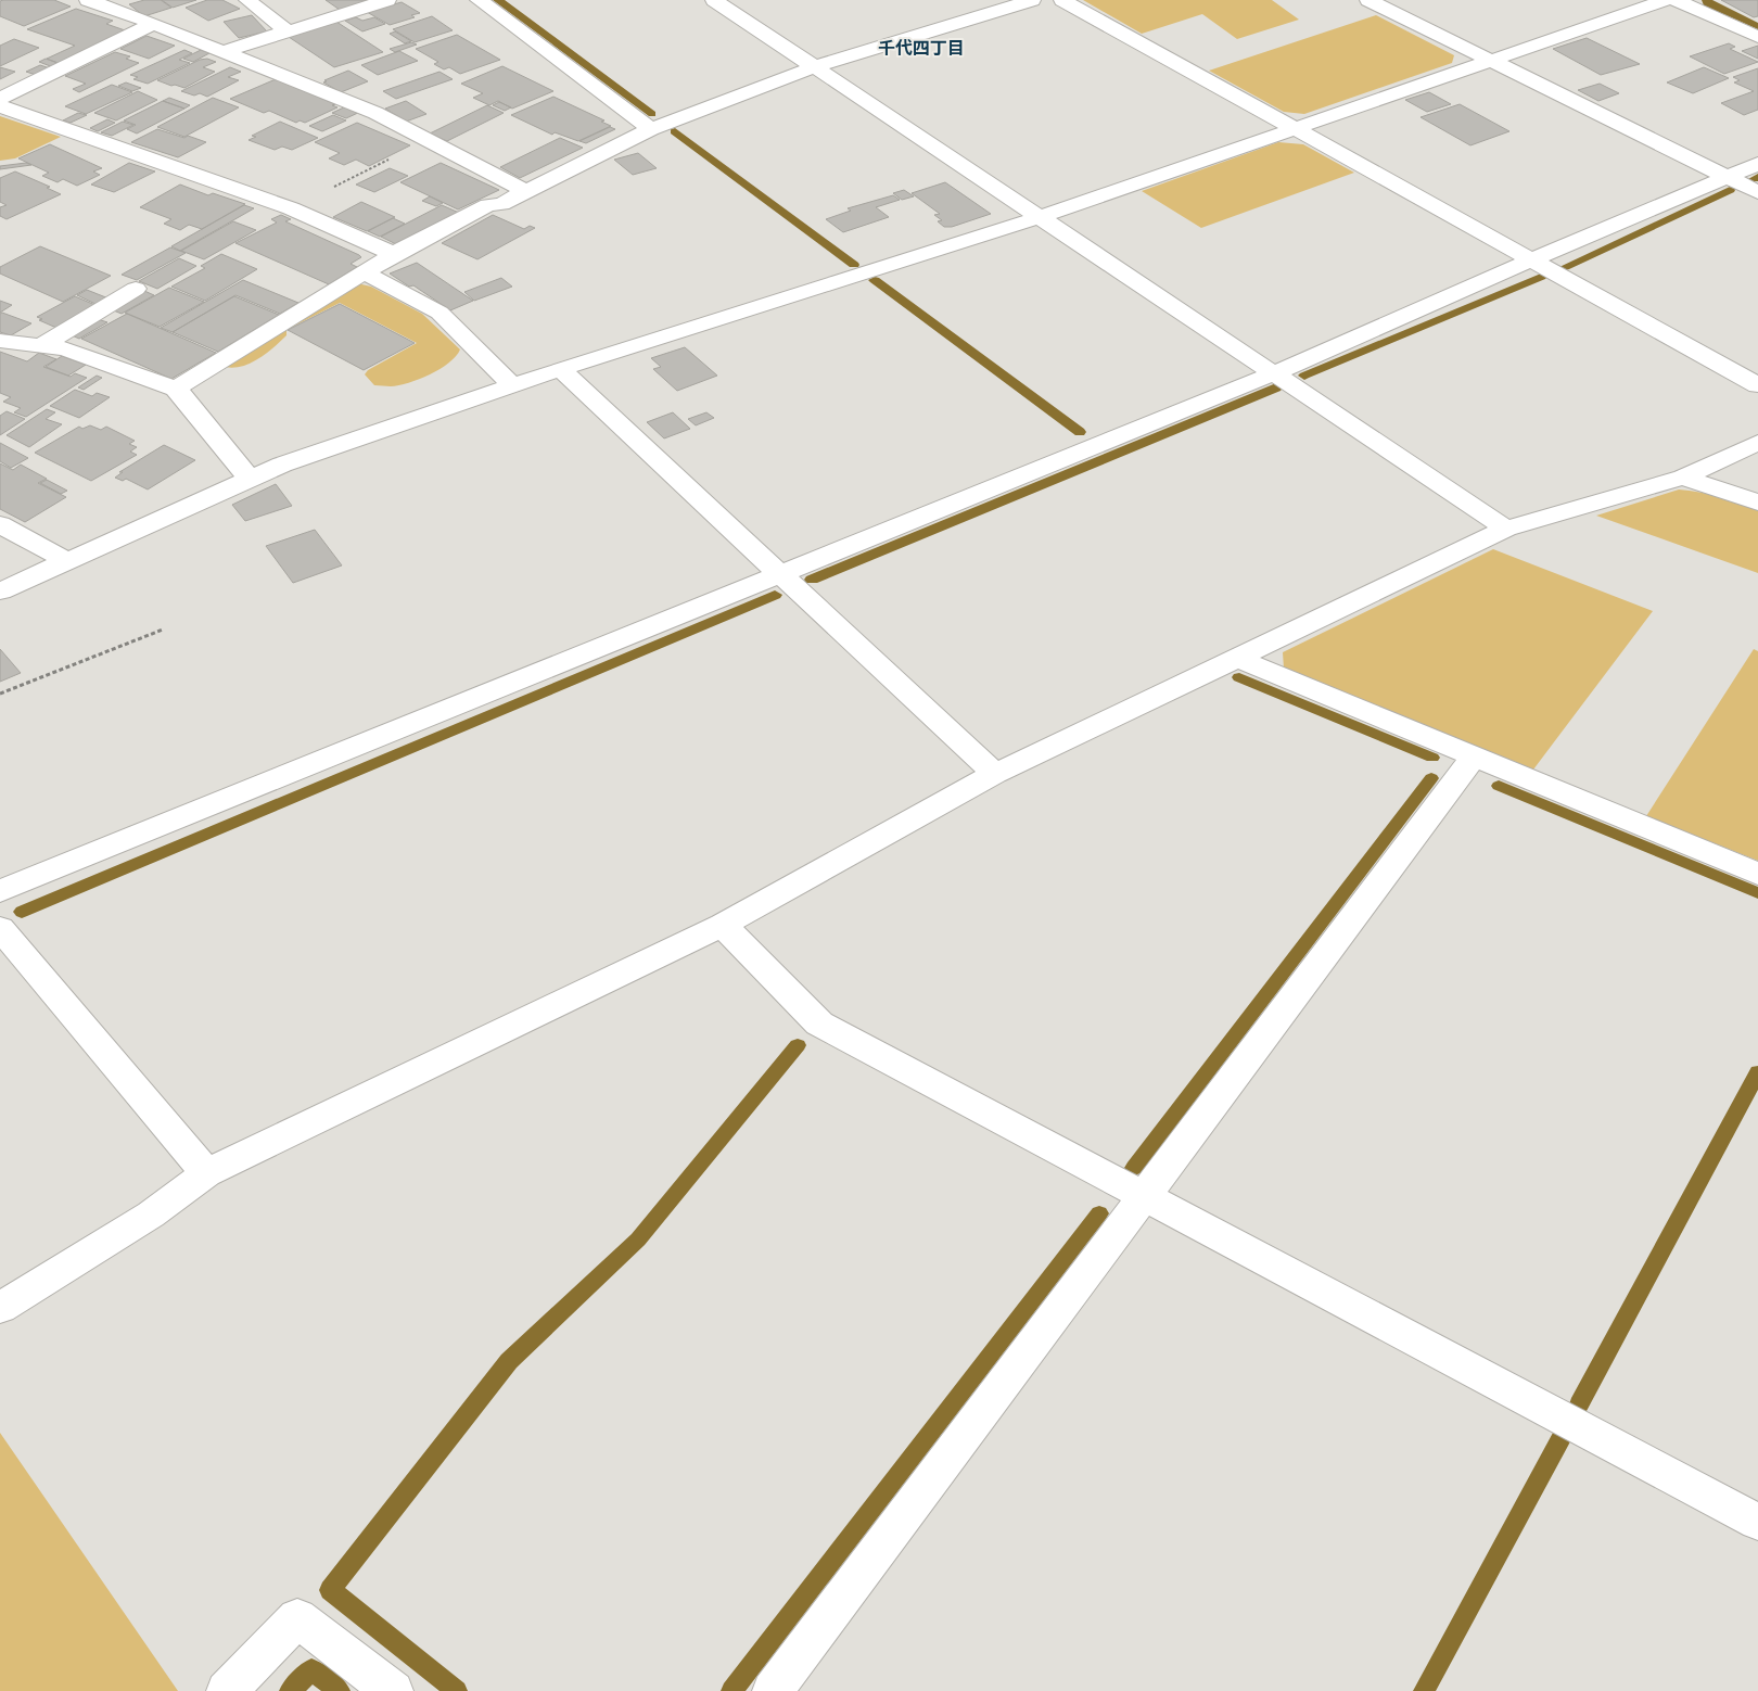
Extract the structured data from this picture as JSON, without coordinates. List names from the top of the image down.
{
  "districts": ["千代四丁目"]
}
